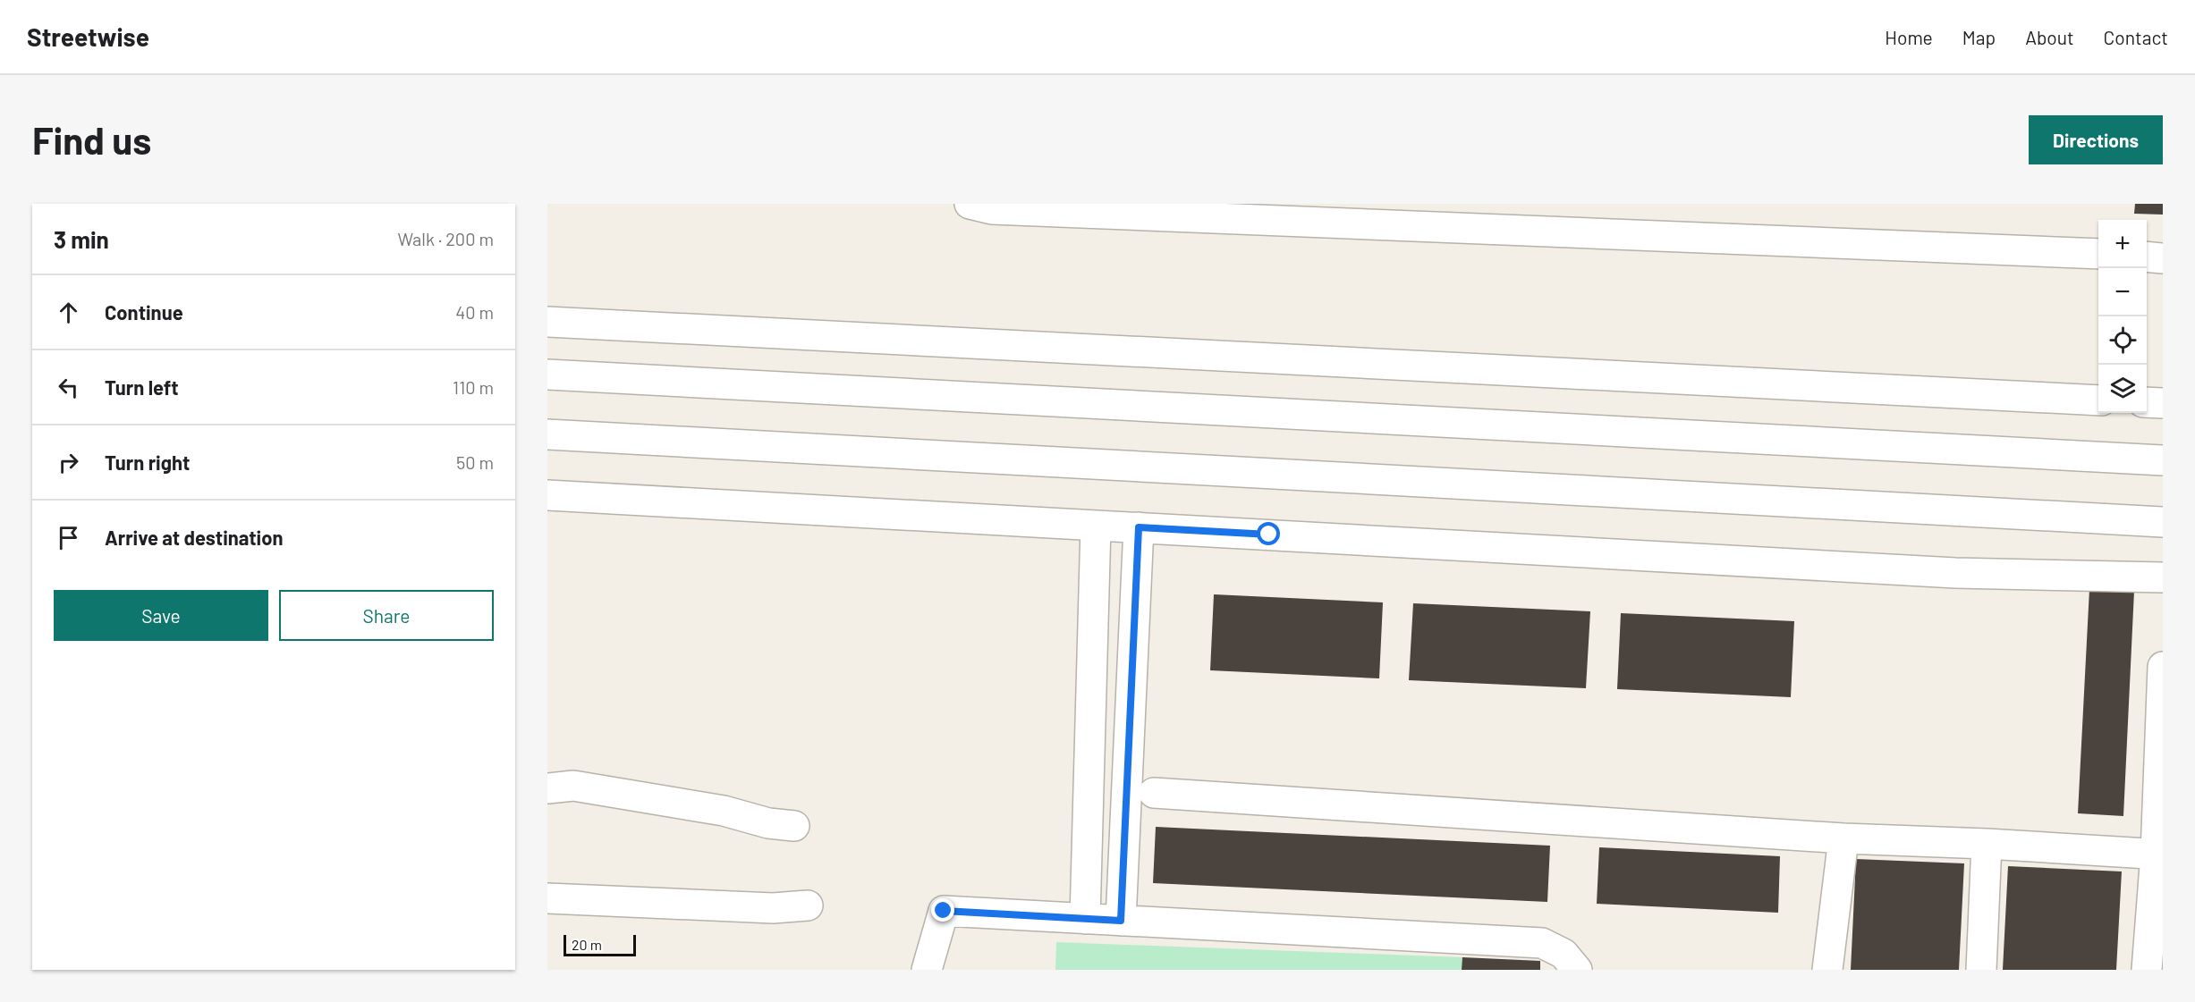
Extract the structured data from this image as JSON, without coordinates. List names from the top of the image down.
{
  "scale_bar": "20 m",
  "page": {
    "header": "Streetwise",
    "nav": [
      "Home",
      "Map",
      "About",
      "Contact"
    ],
    "buttons": [
      "Directions",
      ["Save", "Share"]
    ],
    "title": "Find us",
    "heading": ["3 min", "Walk · 200 m"],
    "map_buttons": ["+", "−"],
    "list": [
      ["Continue", "40 m"],
      ["Turn left", "110 m"],
      ["Turn right", "50 m"],
      "Arrive at destination"
    ],
    "scale": "20 m"
  }
}
